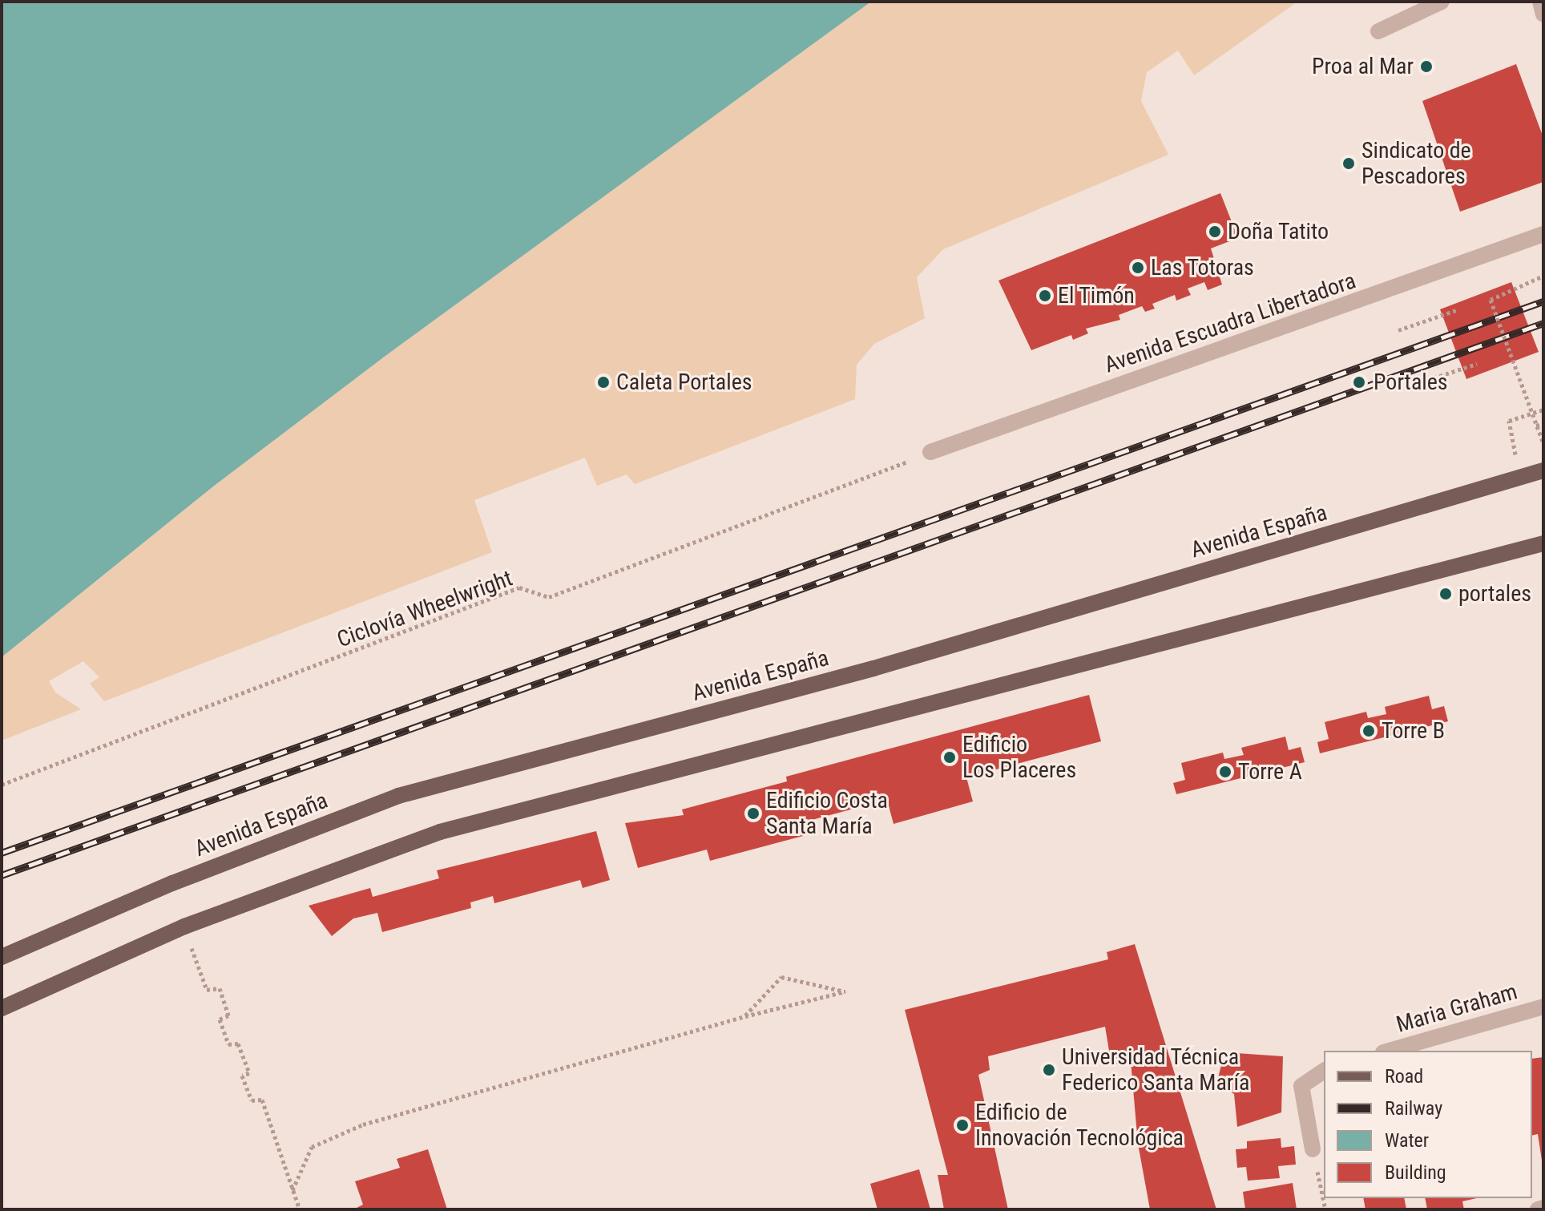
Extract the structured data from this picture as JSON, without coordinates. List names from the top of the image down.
{
  "streets": {
    "main road": ["Avenida España"],
    "street": ["Avenida Escuadra Libertadora", "Maria Graham"],
    "path": ["Ciclovía Wheelwright"]
  },
  "crossings": [
    ["Avenida Escuadra Libertadora", "Ciclovía Wheelwright"]
  ],
  "places": [
    "Proa al Mar",
    "Sindicato de Pescadores",
    "Doña Tatito",
    "Las Totoras",
    "El Timón",
    "Caleta Portales",
    "Portales",
    "portales",
    "Torre B",
    "Edificio Los Placeres",
    "Torre A",
    "Edificio Costa Santa María",
    "Universidad Técnica Federico Santa María",
    "Edificio de Innovación Tecnológica"
  ],
  "legend": [
    "Road",
    "Railway",
    "Water",
    "Building"
  ]
}
